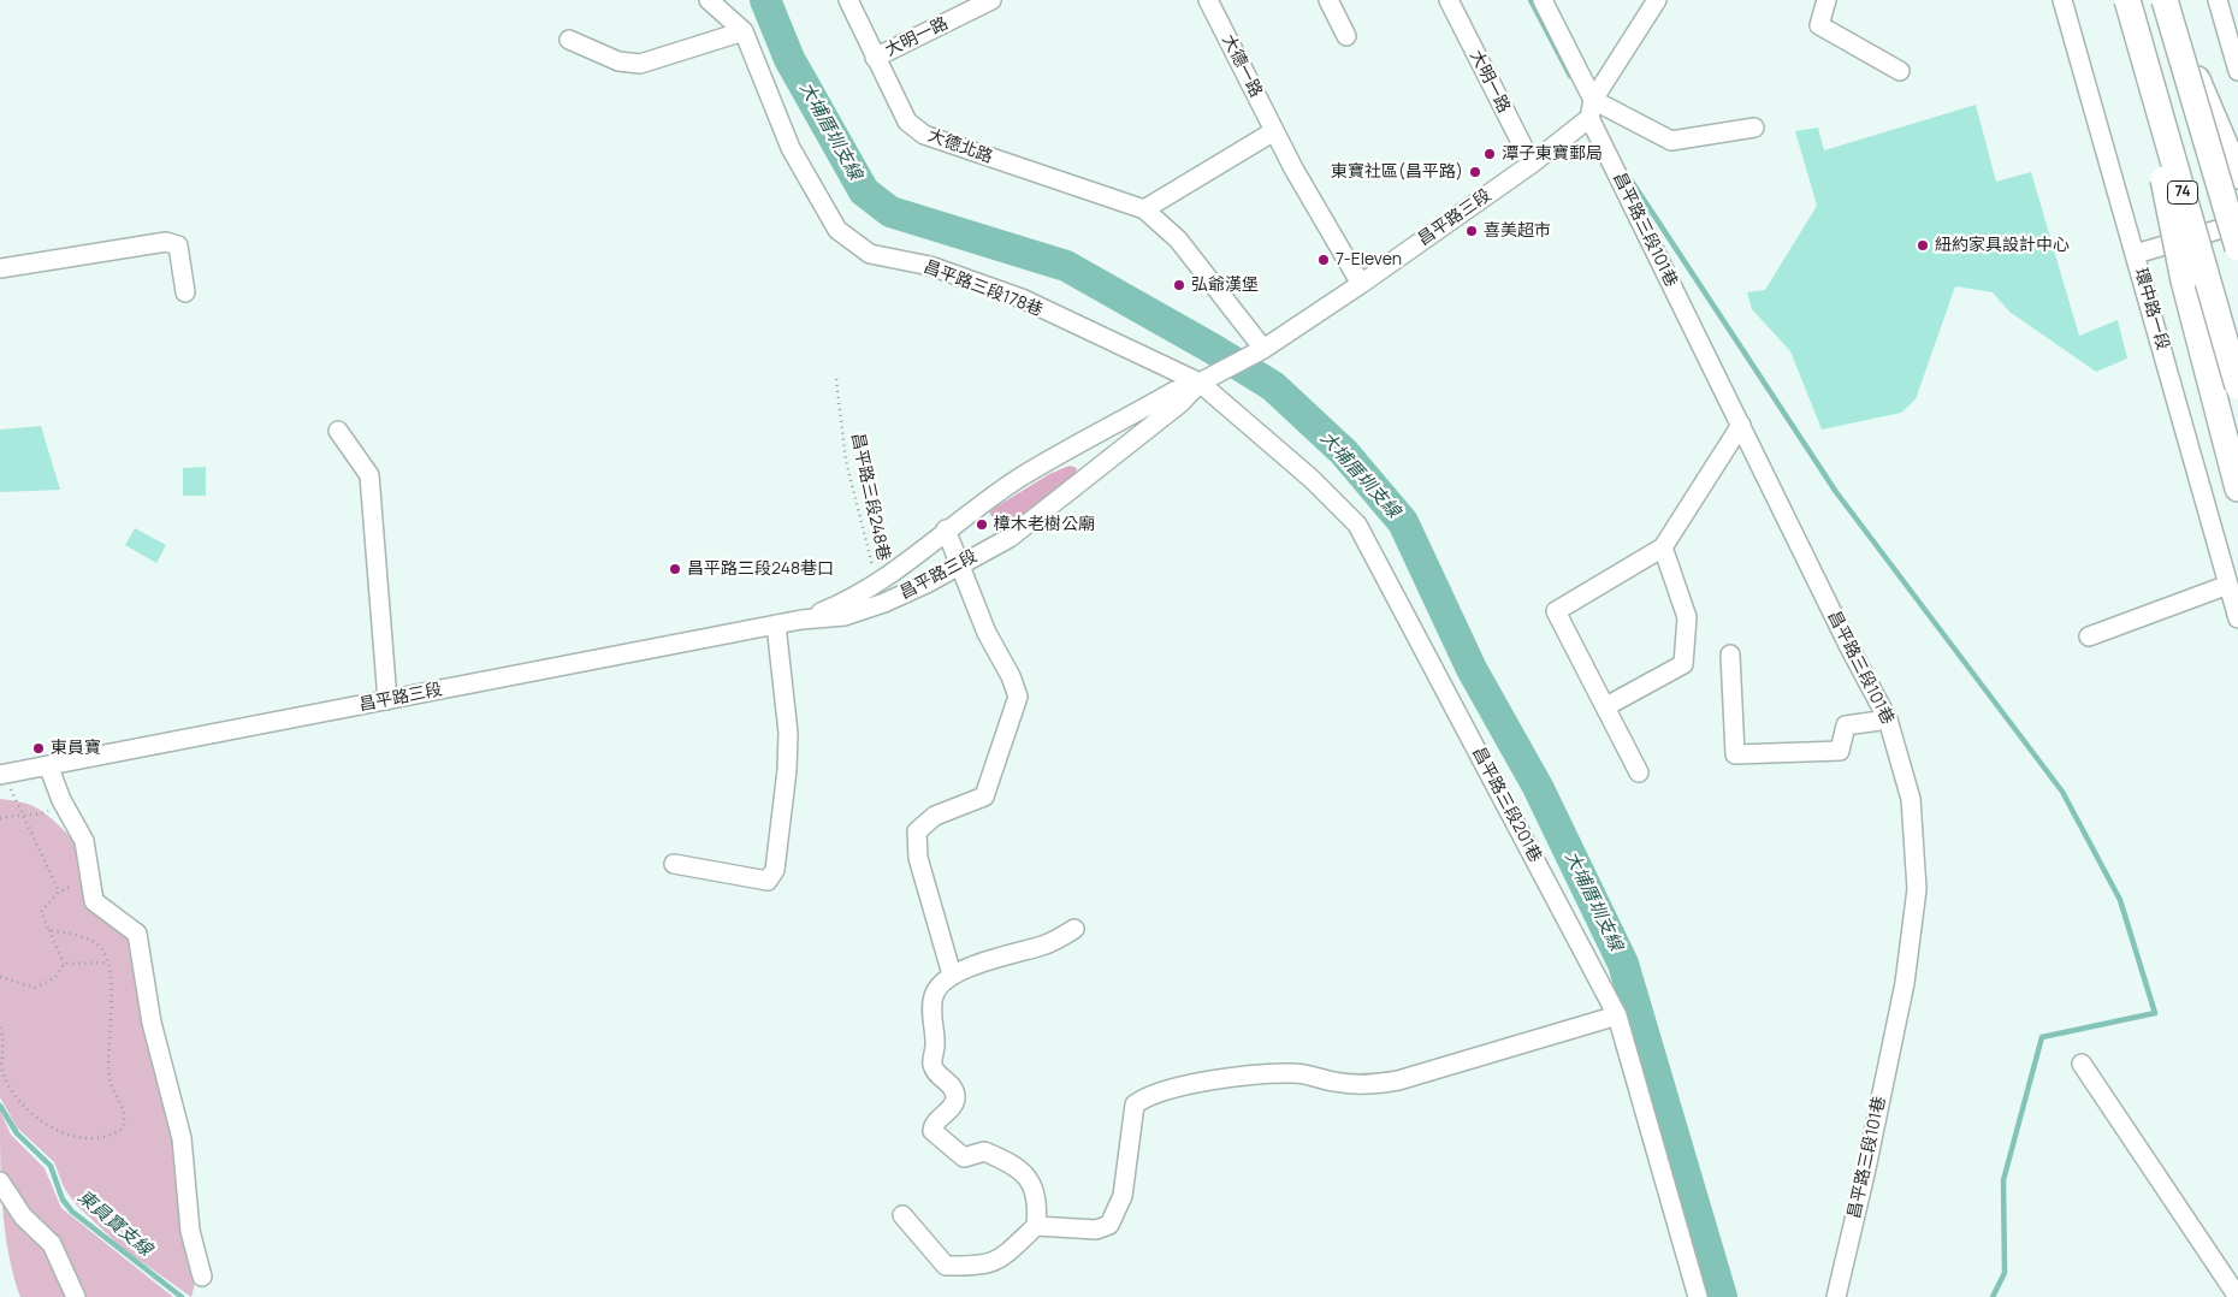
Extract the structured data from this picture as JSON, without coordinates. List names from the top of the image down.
{
  "streets": {
    "highway": ["74"],
    "street": [
      "大明一路",
      "大德一路",
      "大德北路",
      "昌平路三段",
      "昌平路三段101巷",
      "昌平路三段178巷",
      "環中路一段",
      "昌平路三段201巷"
    ],
    "path": ["昌平路三段248巷"]
  },
  "crossings": [
    ["大明一路", "大德北路"],
    ["大明一路", "昌平路三段"],
    ["大德一路", "昌平路三段"],
    ["昌平路三段", "昌平路三段101巷"],
    ["昌平路三段", "昌平路三段178巷"],
    ["昌平路三段", "昌平路三段248巷"],
    ["昌平路三段", "昌平路三段201巷"],
    ["昌平路三段178巷", "昌平路三段201巷"]
  ],
  "water": ["大埔厝圳支線", "東員寶支線"],
  "places": [
    "潭子東寶郵局",
    "東寶社區(昌平路)",
    "喜美超市",
    "紐約家具設計中心",
    "7-Eleven",
    "弘爺漢堡",
    "樟木老樹公廟",
    "昌平路三段248巷口",
    "東員寶"
  ]
}
